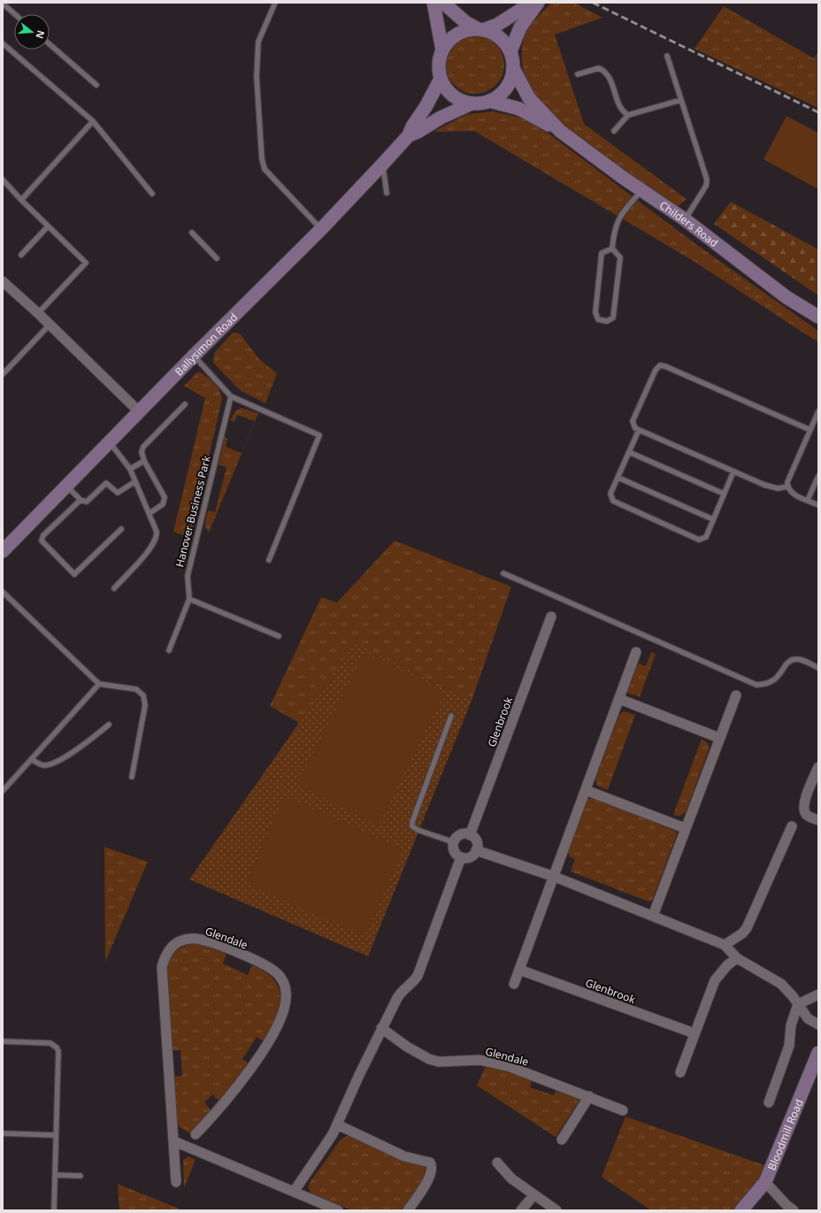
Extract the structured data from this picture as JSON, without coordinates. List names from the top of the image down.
{
  "streets": {
    "main road": ["Childers Road", "Ballysimon Road", "Bloodmill Road"],
    "street": ["Glenbrook", "Glendale"],
    "lane": ["Hanover Business Park"]
  },
  "crossings": [
    ["Childers Road", "Ballysimon Road"]
  ],
  "north": "right"
}
